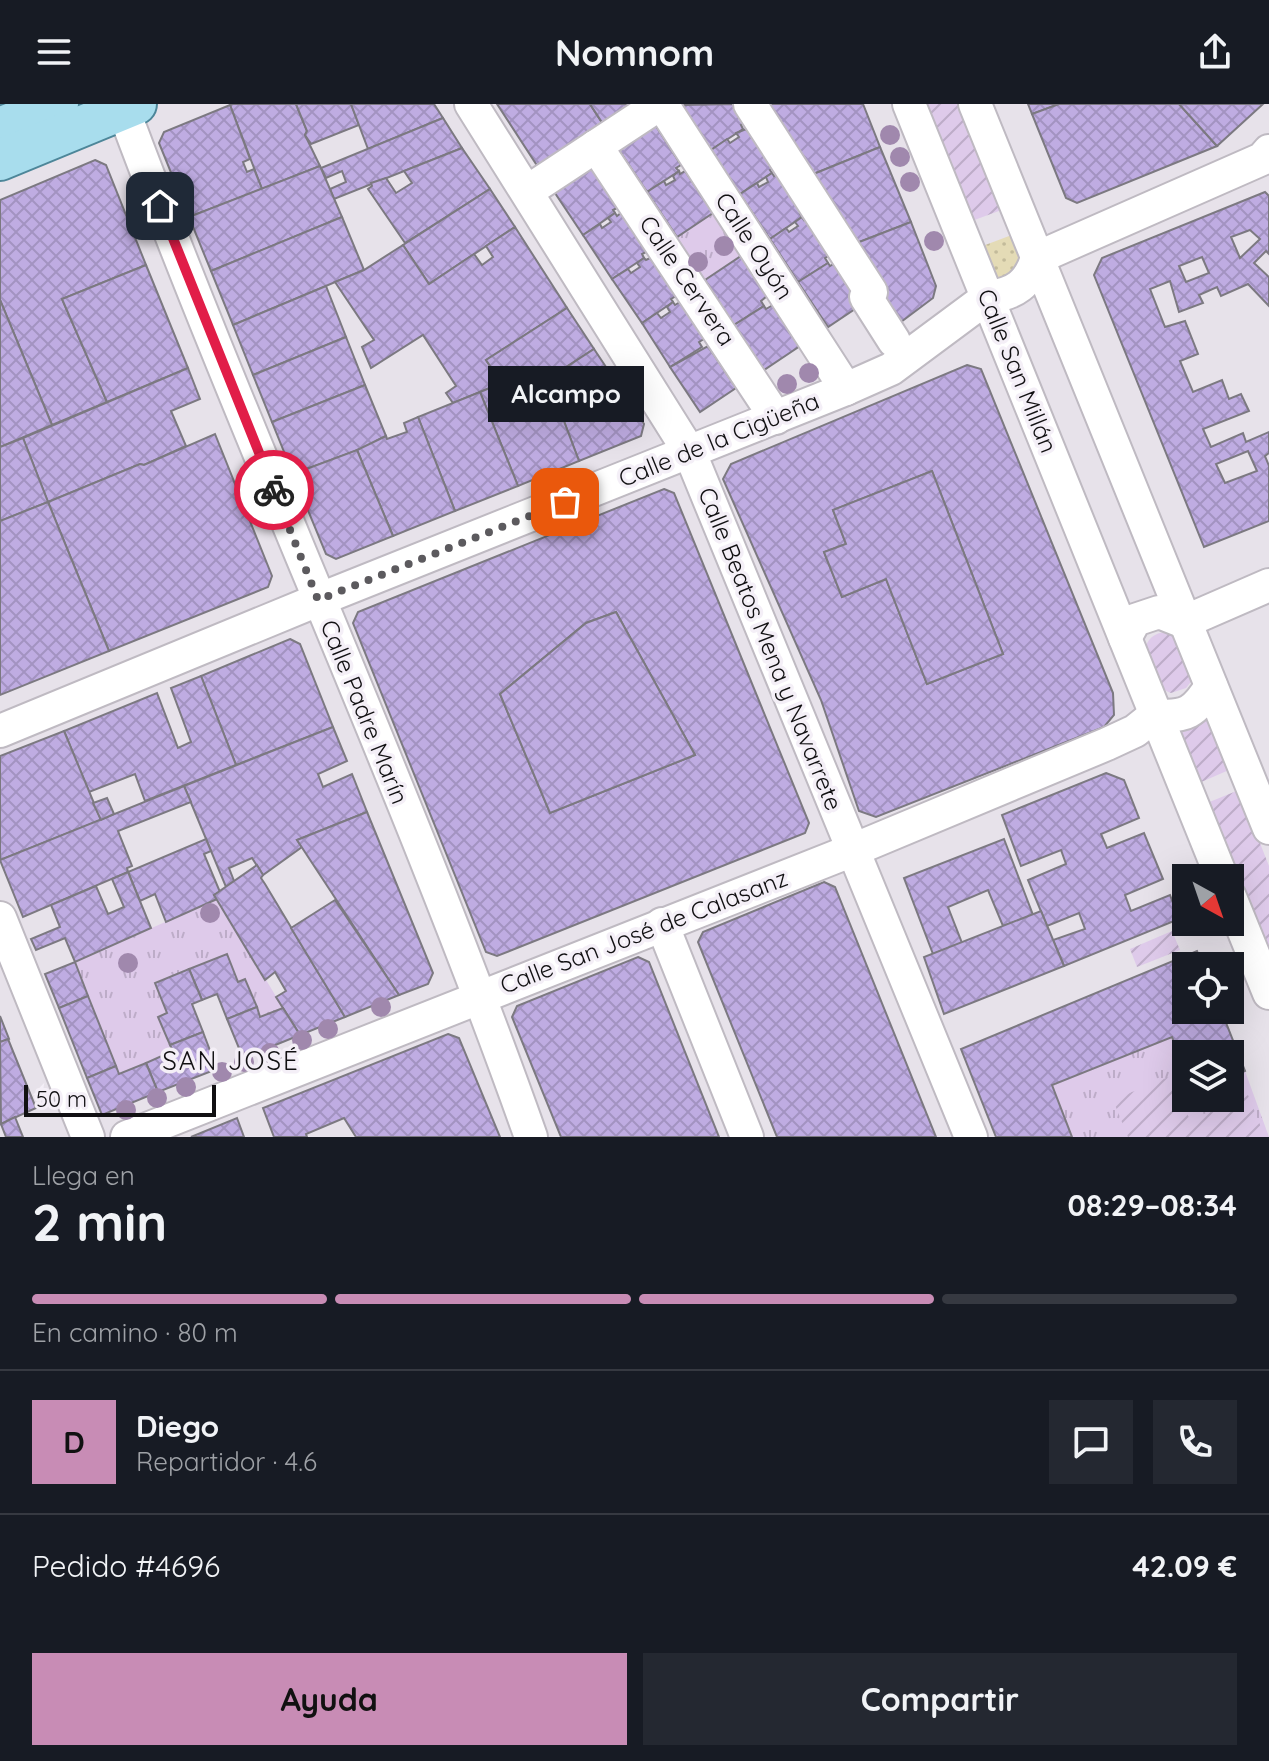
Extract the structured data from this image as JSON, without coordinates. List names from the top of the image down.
{
  "streets": {
    "street": [
      "Calle Oyón",
      "Calle Cervera",
      "Calle San Millán",
      "Calle de la Cigüeña",
      "Calle Beatos Mena y Navarrete",
      "Calle Padre Marín",
      "Calle San José de Calasanz"
    ]
  },
  "crossings": [
    ["Calle Oyón", "Calle de la Cigüeña"],
    ["Calle Cervera", "Calle de la Cigüeña"],
    ["Calle San Millán", "Calle de la Cigüeña"],
    ["Calle San Millán", "Calle San José de Calasanz"],
    ["Calle de la Cigüeña", "Calle Beatos Mena y Navarrete"],
    ["Calle de la Cigüeña", "Calle Padre Marín"],
    ["Calle Beatos Mena y Navarrete", "Calle San José de Calasanz"],
    ["Calle Padre Marín", "Calle San José de Calasanz"]
  ],
  "districts": ["SAN JOSÉ"],
  "places": ["Alcampo"],
  "scale_bar": "50 m",
  "north": "bottom right",
  "page": {
    "header": "Nomnom",
    "bubble": "Alcampo",
    "scale": "50 m",
    "heading": ["2 min", "Llega en", "08:29–08:34"],
    "panel": [
      "Diego",
      "Repartidor · 4.6",
      "Pedido #4696",
      "42.09 €"
    ],
    "bar": "En camino · 80 m",
    "round": "D",
    "buttons": ["Ayuda", "Compartir"]
  }
}
